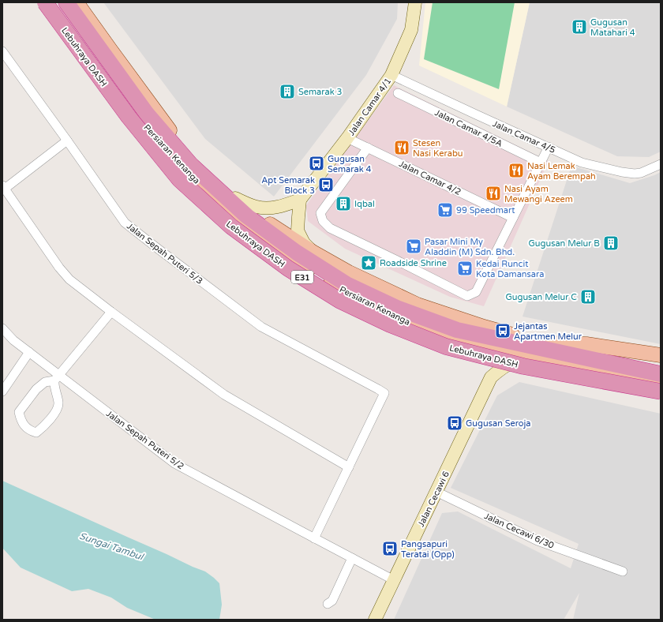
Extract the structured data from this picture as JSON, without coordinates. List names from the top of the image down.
{
  "streets": {
    "highway": ["Lebuhraya DASH", "E31"],
    "main road": ["Persiaran Kenanga"],
    "street": [
      "Jalan Camar 4/1",
      "Jalan Camar 4/5A",
      "Jalan Camar 4/5",
      "Jalan Camar 4/2",
      "Jalan Sepah Puteri 5/3",
      "Jalan Sepah Puteri 5/2",
      "Jalan Cecawi 6",
      "Jalan Cecawi 6/30"
    ]
  },
  "crossings": [
    ["Lebuhraya DASH", "Persiaran Kenanga"],
    ["Jalan Camar 4/1", "Jalan Camar 4/5"],
    ["Jalan Camar 4/1", "Jalan Camar 4/2"],
    ["Jalan Sepah Puteri 5/2", "Jalan Cecawi 6"],
    ["Jalan Cecawi 6", "Jalan Cecawi 6/30"]
  ],
  "water": ["Sungai Tambul"],
  "places": {
    "building": [
      "Gugusan Matahari 4",
      "Semarak 3",
      "Iqbal",
      "Gugusan Melur B",
      "Gugusan Melur C"
    ],
    "restaurant": ["Stesen Nasi Kerabu", "Nasi Lemak Ayam Berempah", "Nasi Ayam Mewangi Azeem"],
    "bus stop": [
      "Gugusan Semarak 4",
      "Apt Semarak Block 3",
      "Jejantas Apartmen Melur",
      "Gugusan Seroja",
      "Pangsapuri Teratai (Opp)"
    ],
    "supermarket": ["99 Speedmart", "Pasar Mini My Aladdin (M) Sdn. Bhd.", "Kedai Runcit Kota Damansara"],
    "place": ["Roadside Shrine"]
  }
}
